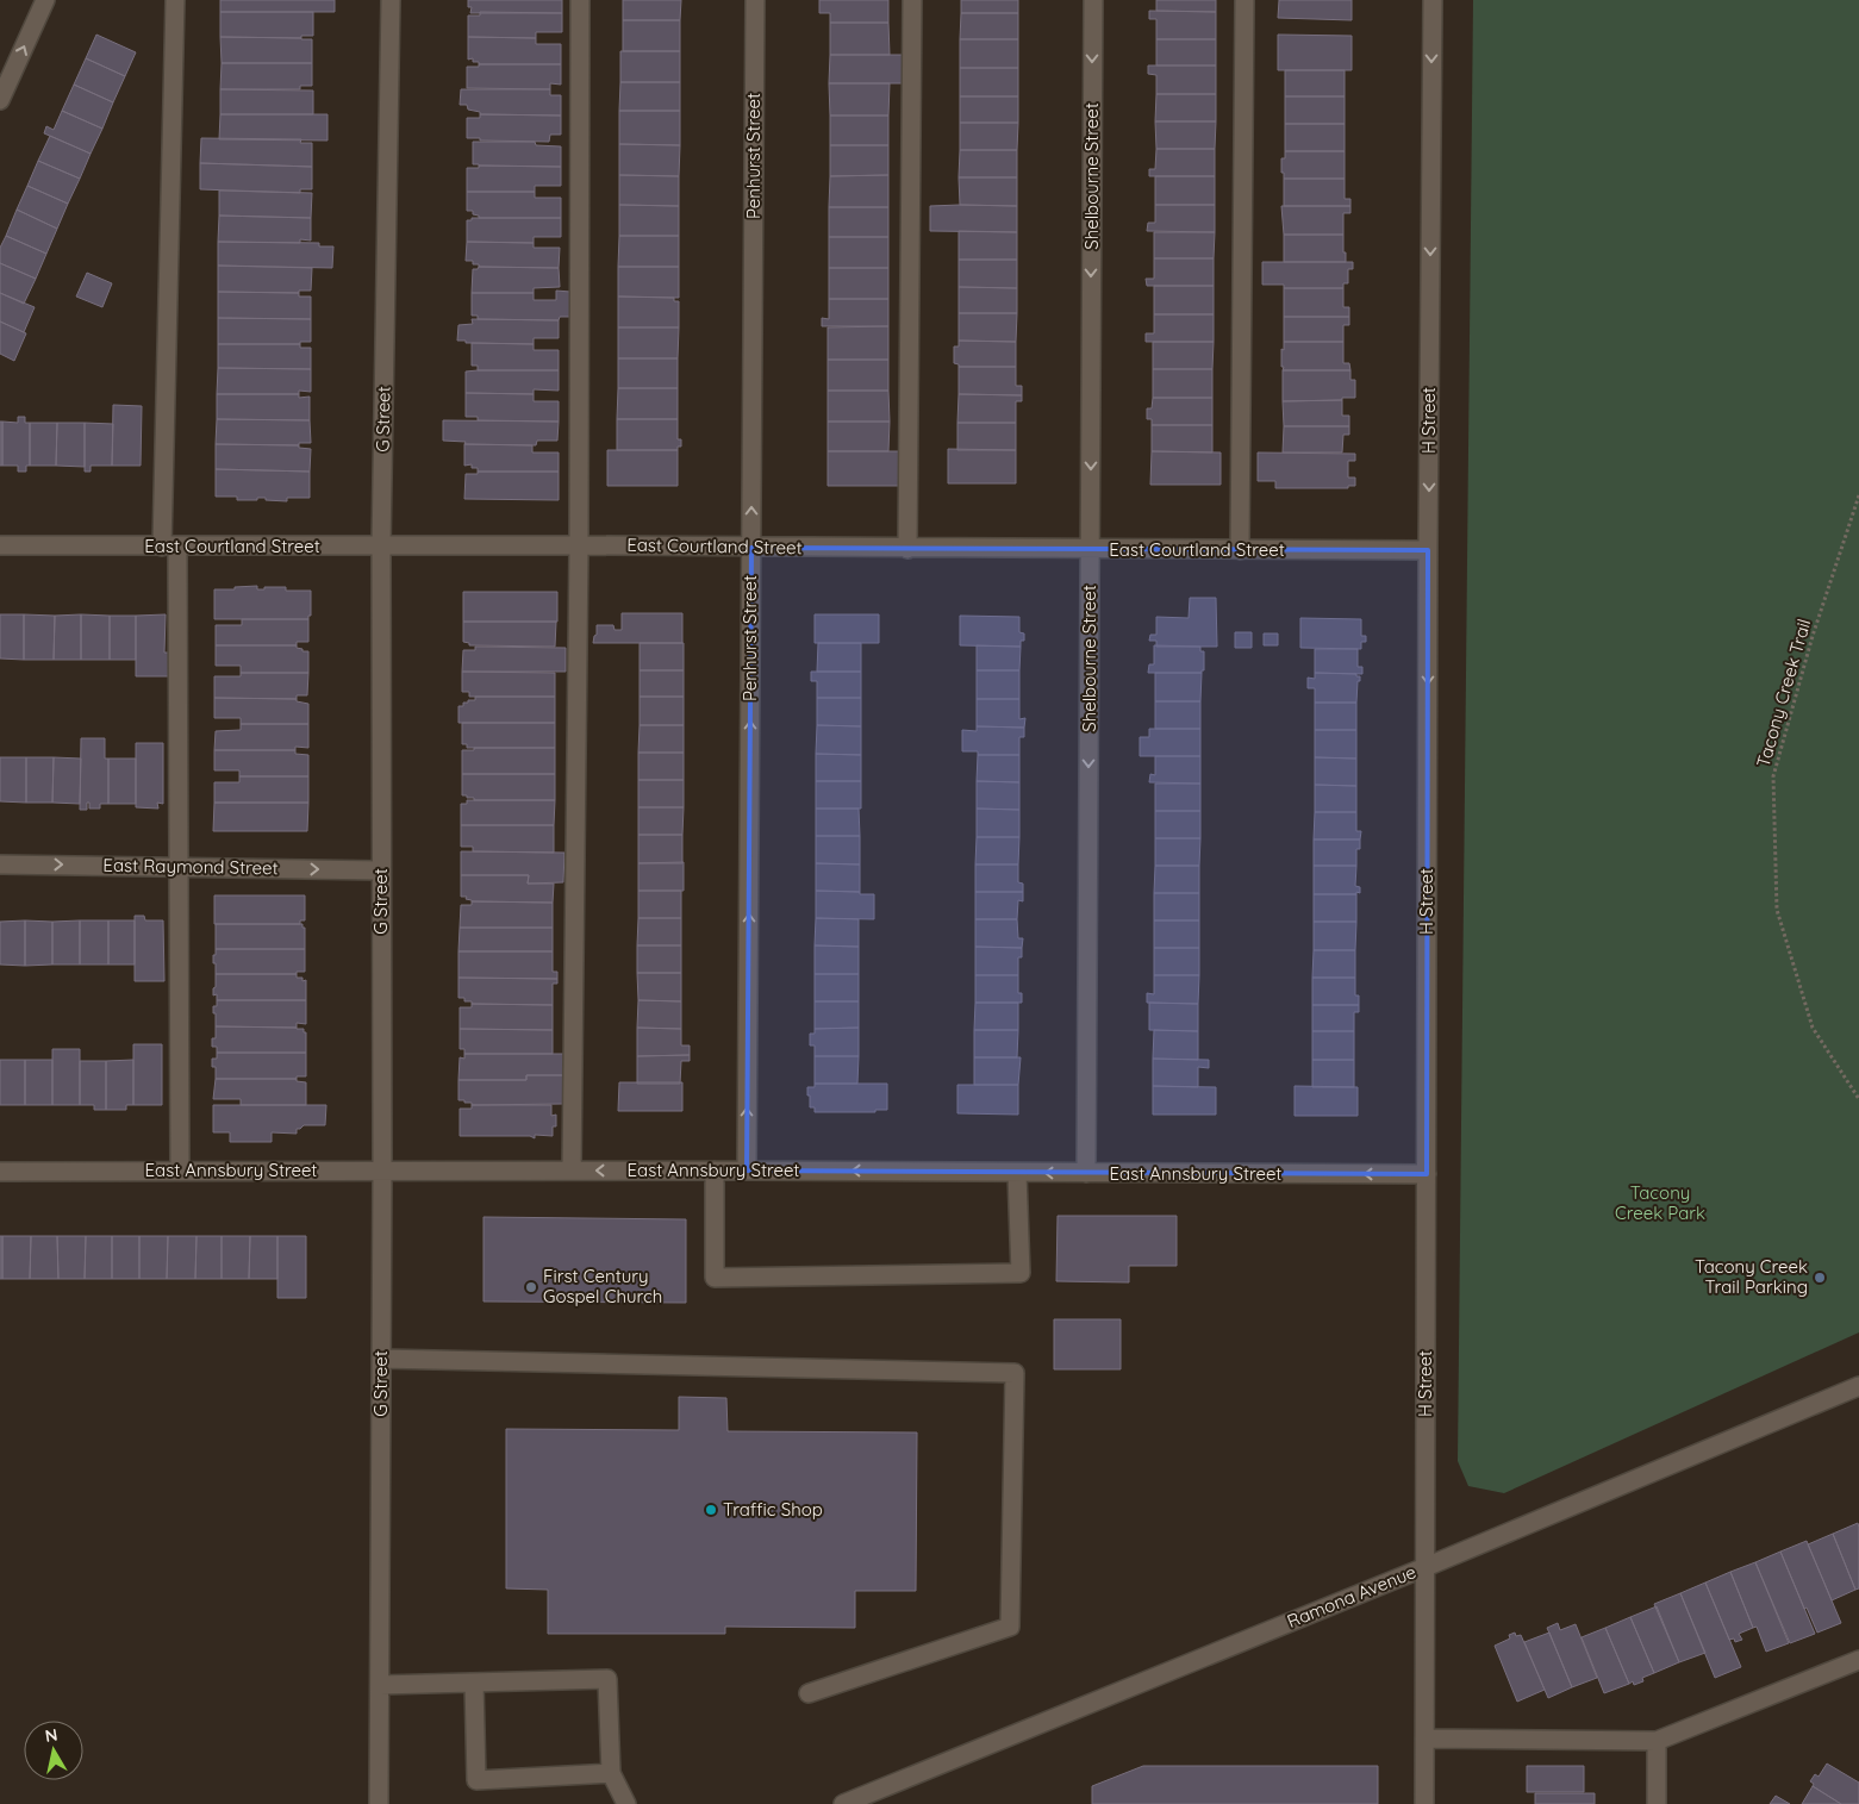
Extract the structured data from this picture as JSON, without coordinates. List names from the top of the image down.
{
  "streets": {
    "street": [
      "Penhurst Street",
      "Shelbourne Street",
      "G Street",
      "H Street",
      "East Courtland Street",
      "East Raymond Street",
      "East Annsbury Street",
      "Ramona Avenue"
    ],
    "path": ["Tacony Creek Trail"]
  },
  "crossings": [
    ["Penhurst Street", "East Courtland Street"],
    ["Penhurst Street", "East Annsbury Street"],
    ["Shelbourne Street", "East Courtland Street"],
    ["Shelbourne Street", "East Annsbury Street"],
    ["G Street", "East Courtland Street"],
    ["G Street", "East Raymond Street"],
    ["G Street", "East Annsbury Street"],
    ["H Street", "East Courtland Street"],
    ["H Street", "East Annsbury Street"],
    ["H Street", "Ramona Avenue"]
  ],
  "one_way": ["H Street", "East Raymond Street", "East Annsbury Street"],
  "parks": ["Tacony Creek Park"],
  "places": ["Tacony Creek Trail Parking", "First Century Gospel Church", "Traffic Shop"],
  "north": "top"
}
